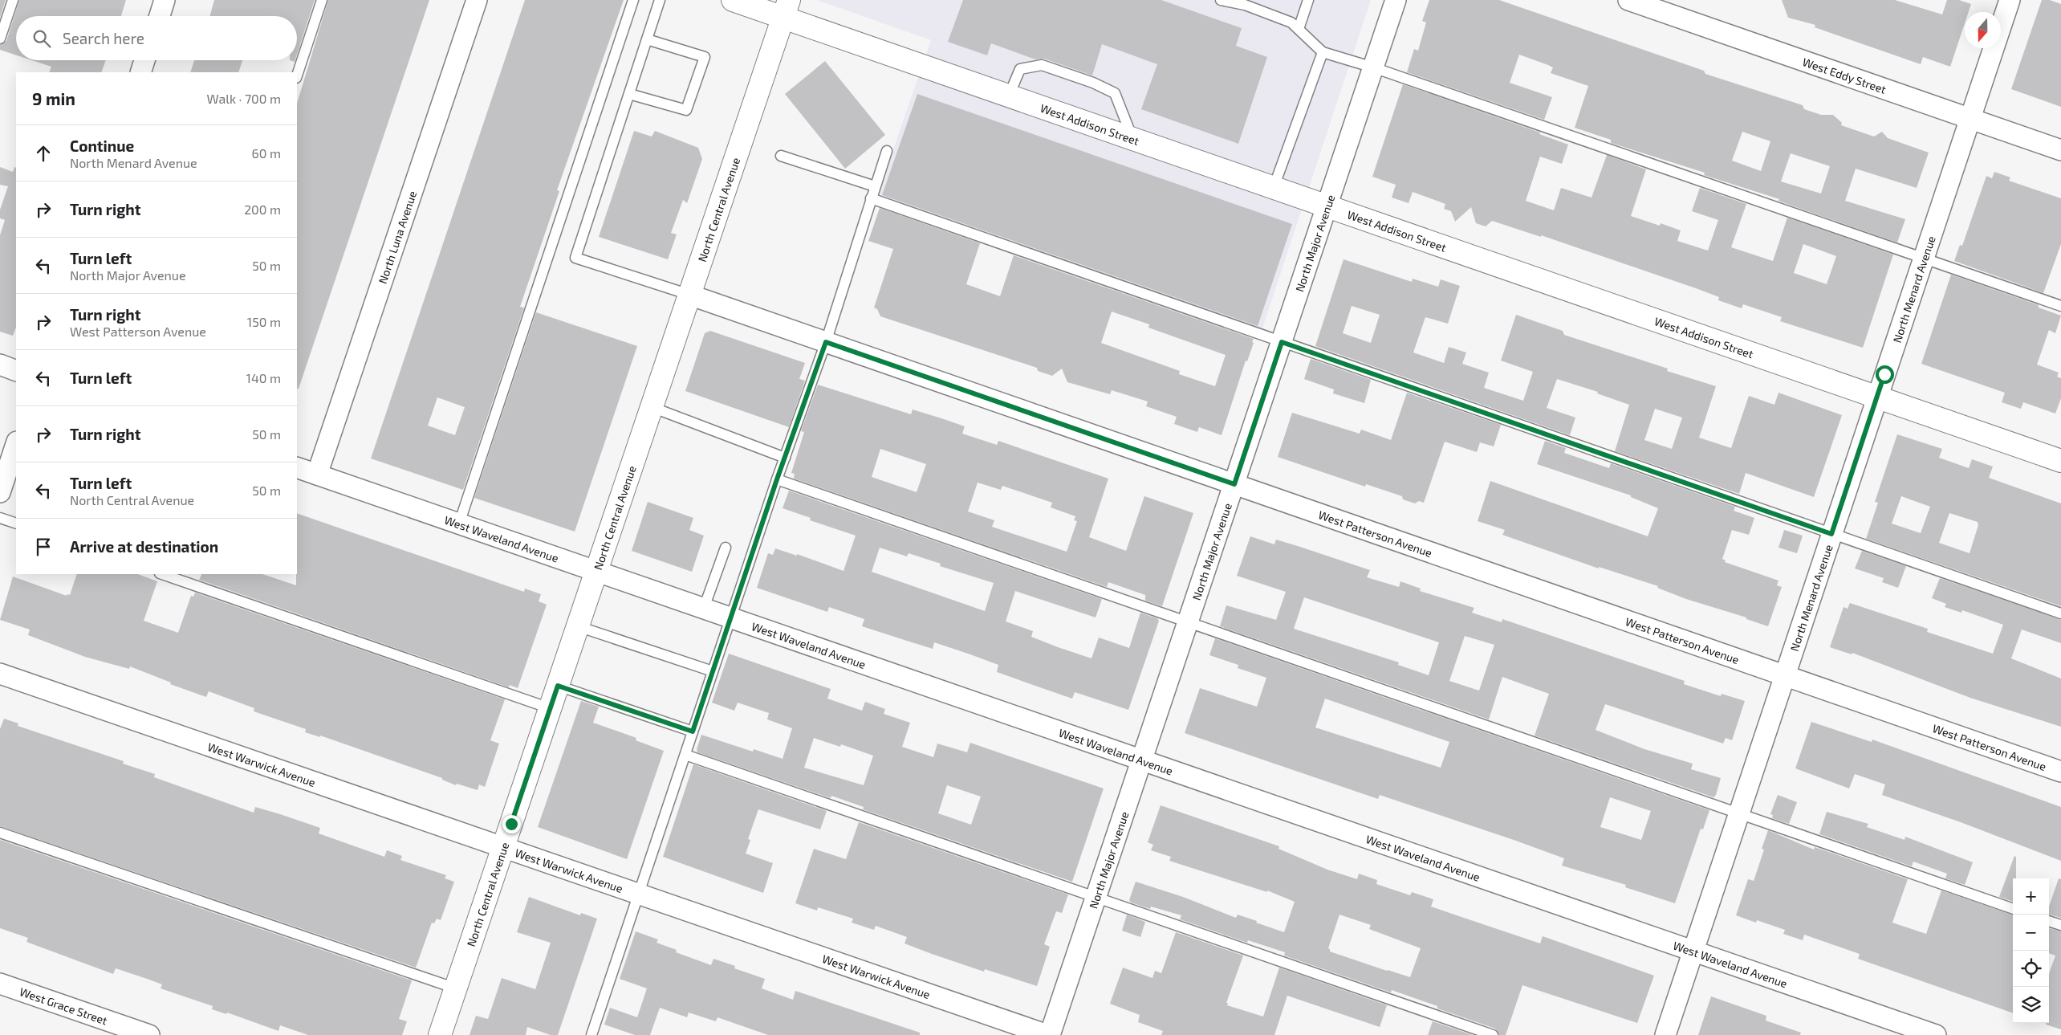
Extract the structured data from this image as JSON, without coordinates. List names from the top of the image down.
{
  "streets": {
    "street": [
      "West Eddy Street",
      "West Addison Street",
      "North Central Avenue",
      "North Luna Avenue",
      "North Major Avenue",
      "North Menard Avenue",
      "West Patterson Avenue",
      "West Waveland Avenue",
      "West Warwick Avenue",
      "West Grace Street"
    ]
  },
  "crossings": [
    ["West Eddy Street", "North Menard Avenue"],
    ["West Addison Street", "North Central Avenue"],
    ["West Addison Street", "North Major Avenue"],
    ["West Addison Street", "North Menard Avenue"],
    ["North Central Avenue", "West Patterson Avenue"],
    ["North Central Avenue", "West Waveland Avenue"],
    ["North Central Avenue", "West Warwick Avenue"],
    ["North Luna Avenue", "West Waveland Avenue"],
    ["North Major Avenue", "West Patterson Avenue"],
    ["North Major Avenue", "West Waveland Avenue"],
    ["North Major Avenue", "West Warwick Avenue"],
    ["North Menard Avenue", "West Patterson Avenue"],
    ["North Menard Avenue", "West Waveland Avenue"]
  ],
  "north": "bottom",
  "page": {
    "search": "Search here",
    "heading": ["9 min", "Walk · 700 m"],
    "list": [
      ["Continue", "North Menard Avenue", "60 m"],
      ["Turn right", "200 m"],
      ["Turn left", "North Major Avenue", "50 m"],
      ["Turn right", "West Patterson Avenue", "150 m"],
      ["Turn left", "140 m"],
      ["Turn right", "50 m"],
      ["Turn left", "North Central Avenue", "50 m"],
      "Arrive at destination"
    ],
    "map_buttons": ["+", "−"]
  }
}
